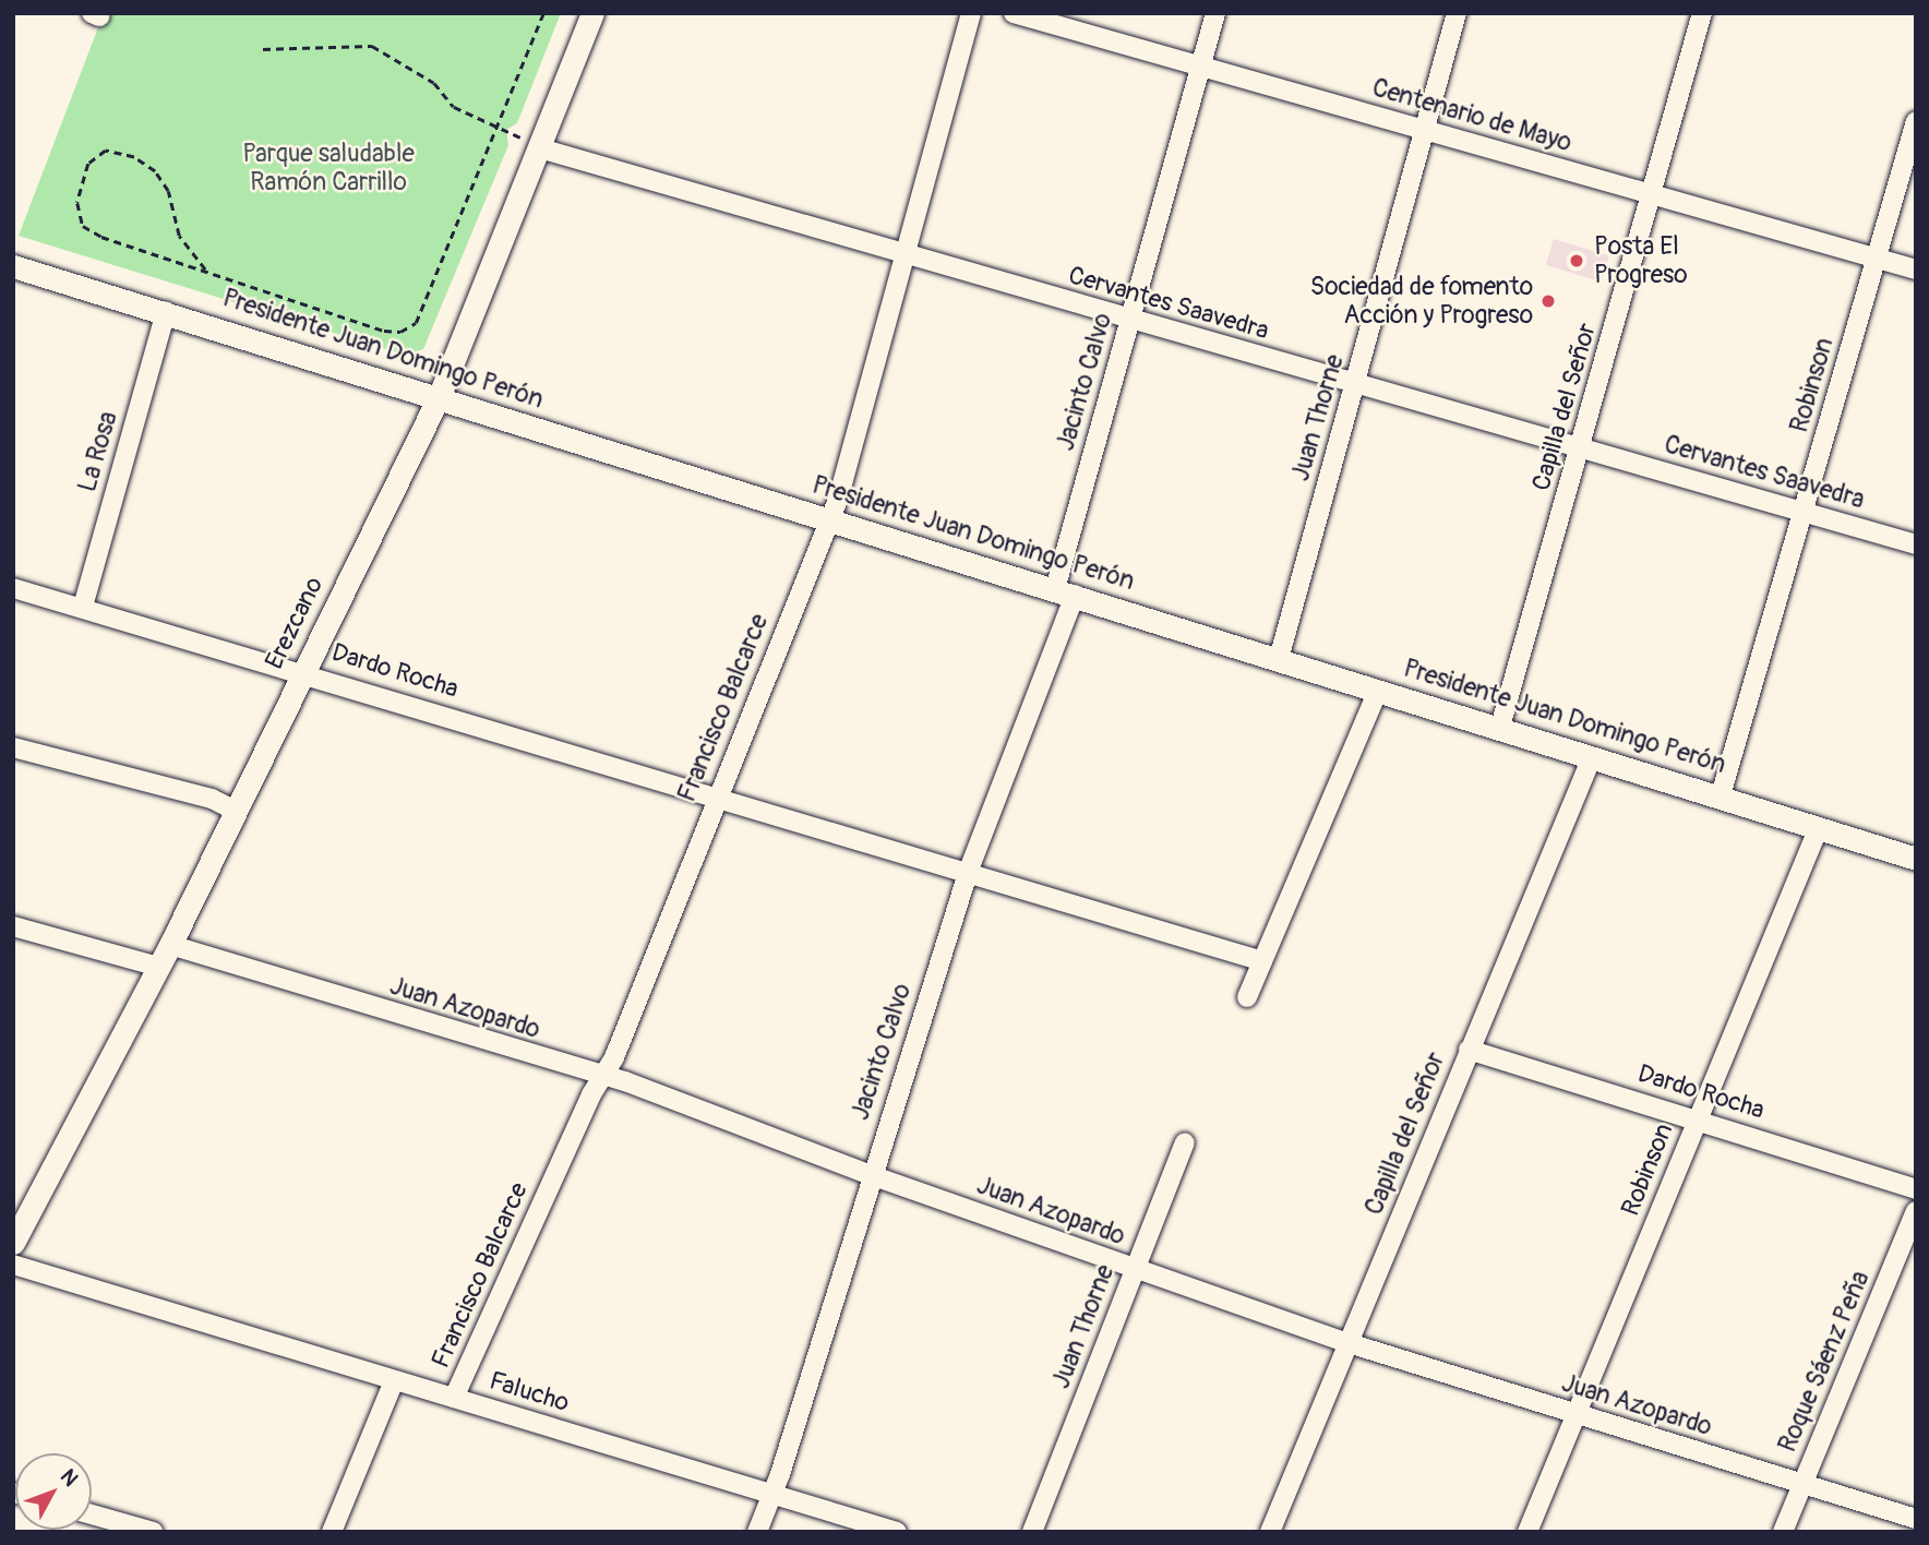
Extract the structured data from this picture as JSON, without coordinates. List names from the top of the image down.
{
  "streets": {
    "street": [
      "Centenario de Mayo",
      "Cervantes Saavedra",
      "Presidente Juan Domingo Perón",
      "Jacinto Calvo",
      "Robinson",
      "Capilla del Señor",
      "Juan Thorne",
      "La Rosa",
      "Erezcano",
      "Dardo Rocha",
      "Francisco Balcarce",
      "Juan Azopardo",
      "Roque Sáenz Peña",
      "Falucho"
    ]
  },
  "crossings": [
    ["Centenario de Mayo", "Jacinto Calvo"],
    ["Centenario de Mayo", "Robinson"],
    ["Centenario de Mayo", "Capilla del Señor"],
    ["Centenario de Mayo", "Juan Thorne"],
    ["Cervantes Saavedra", "Jacinto Calvo"],
    ["Cervantes Saavedra", "Robinson"],
    ["Cervantes Saavedra", "Capilla del Señor"],
    ["Cervantes Saavedra", "Juan Thorne"],
    ["Cervantes Saavedra", "Erezcano"],
    ["Cervantes Saavedra", "Francisco Balcarce"],
    ["Presidente Juan Domingo Perón", "Jacinto Calvo"],
    ["Presidente Juan Domingo Perón", "Robinson"],
    ["Presidente Juan Domingo Perón", "Capilla del Señor"],
    ["Presidente Juan Domingo Perón", "Juan Thorne"],
    ["Presidente Juan Domingo Perón", "La Rosa"],
    ["Presidente Juan Domingo Perón", "Erezcano"],
    ["Presidente Juan Domingo Perón", "Francisco Balcarce"],
    ["Jacinto Calvo", "Dardo Rocha"],
    ["Jacinto Calvo", "Juan Azopardo"],
    ["Jacinto Calvo", "Falucho"],
    ["Robinson", "Dardo Rocha"],
    ["Robinson", "Juan Azopardo"],
    ["Capilla del Señor", "Dardo Rocha"],
    ["Capilla del Señor", "Juan Azopardo"],
    ["Juan Thorne", "Juan Azopardo"],
    ["La Rosa", "Dardo Rocha"],
    ["Erezcano", "Dardo Rocha"],
    ["Erezcano", "Juan Azopardo"],
    ["Dardo Rocha", "Francisco Balcarce"],
    ["Francisco Balcarce", "Juan Azopardo"],
    ["Francisco Balcarce", "Falucho"],
    ["Juan Azopardo", "Roque Sáenz Peña"]
  ],
  "parks": ["Parque saludable Ramón Carrillo"],
  "places": ["Posta El Progreso", "Sociedad de fomento Acción y Progreso"],
  "north": "top right"
}
